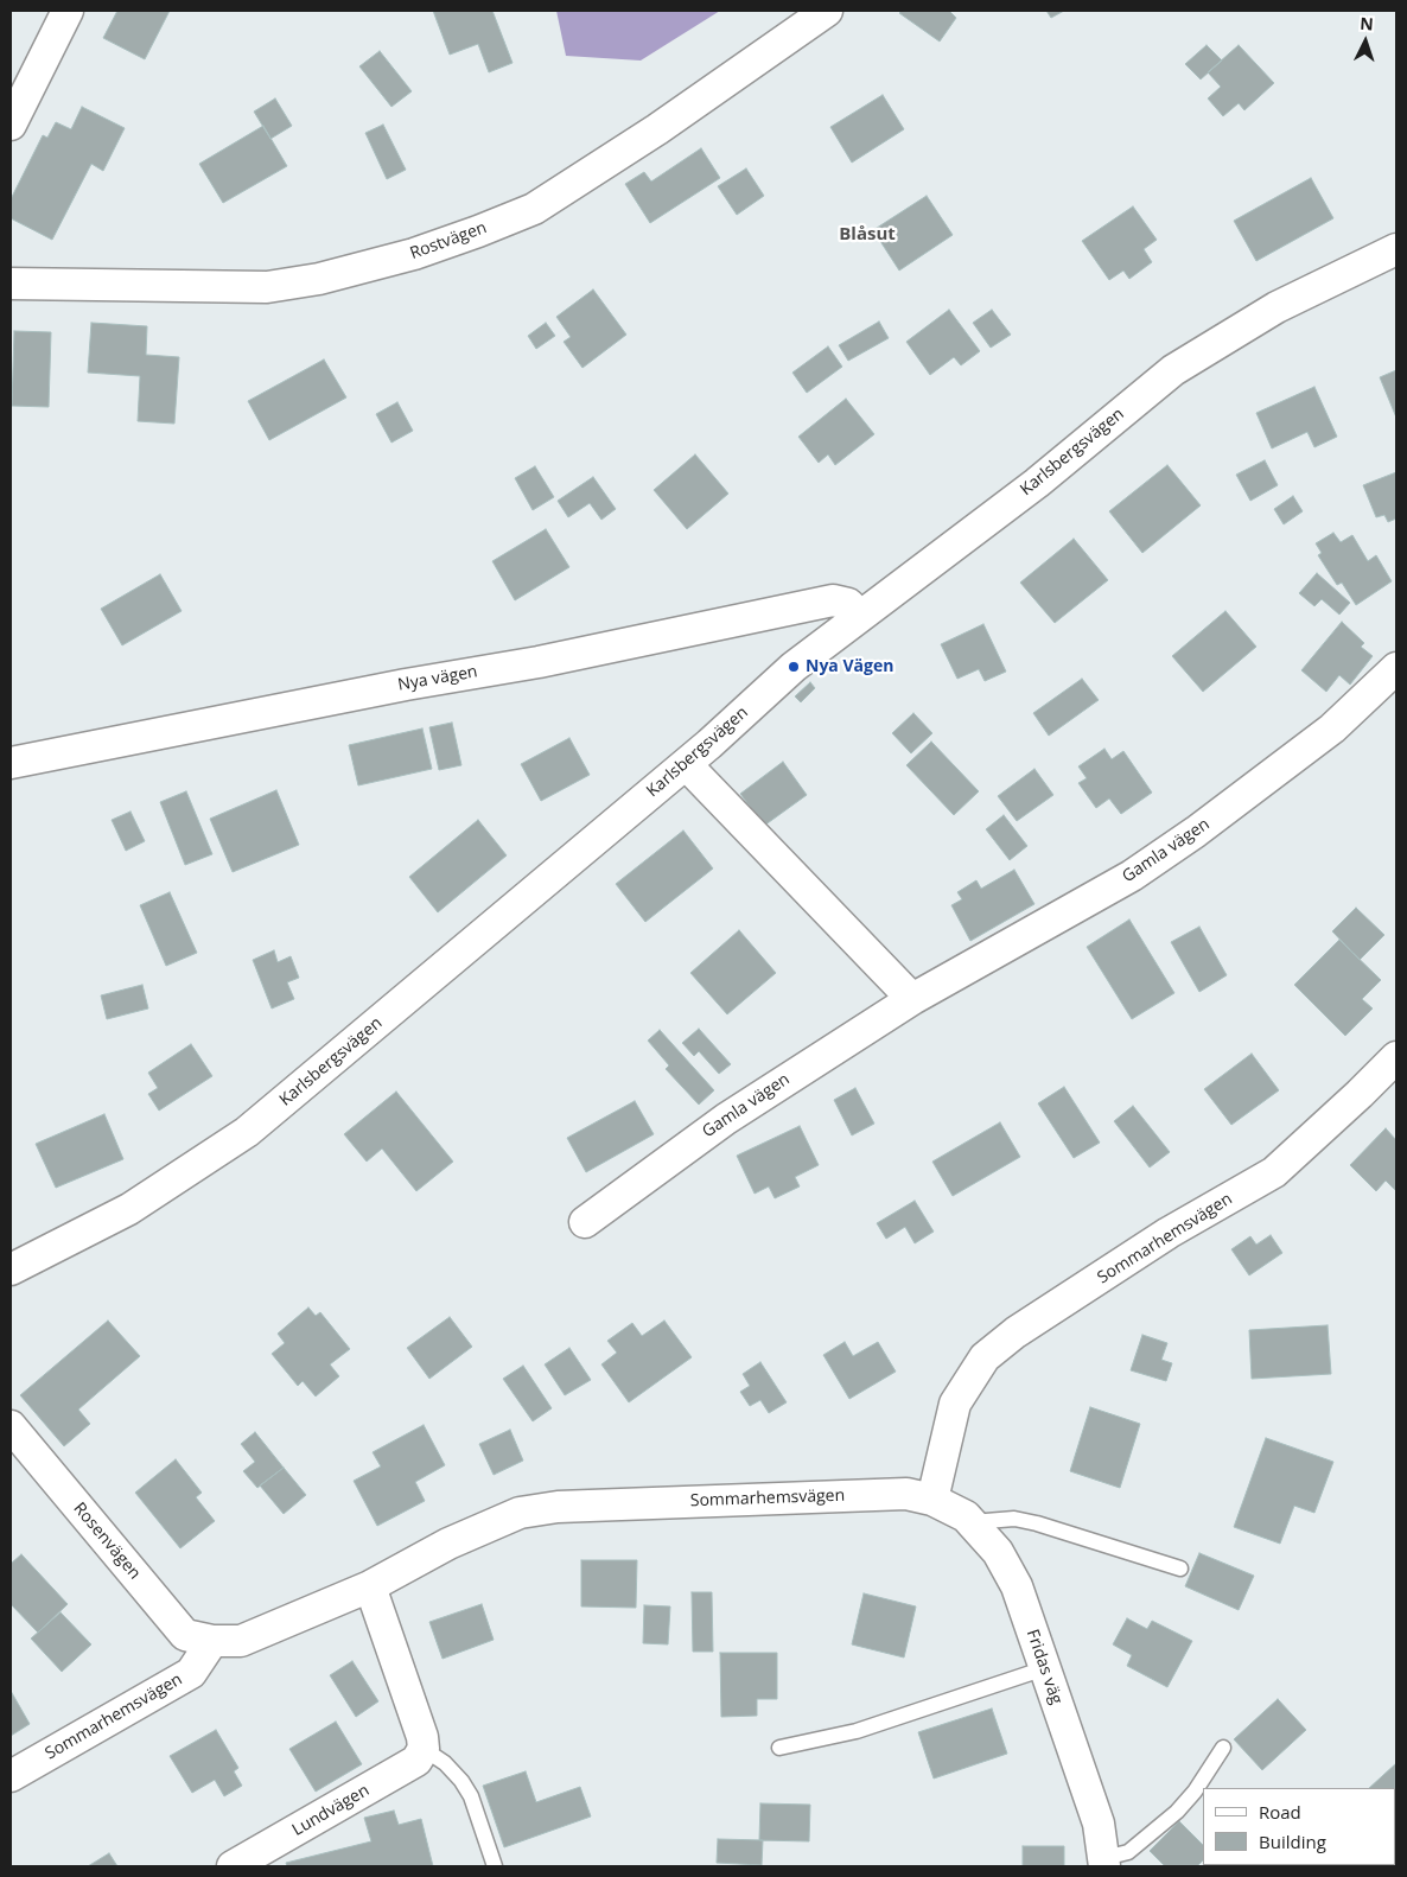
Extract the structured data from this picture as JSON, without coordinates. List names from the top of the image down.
{
  "streets": {
    "street": [
      "Rostvägen",
      "Karlsbergsvägen",
      "Nya vägen",
      "Gamla vägen",
      "Sommarhemsvägen",
      "Rosenvägen",
      "Fridas väg",
      "Lundvägen"
    ]
  },
  "crossings": [
    ["Karlsbergsvägen", "Nya vägen"],
    ["Sommarhemsvägen", "Rosenvägen"],
    ["Sommarhemsvägen", "Fridas väg"]
  ],
  "districts": ["Blåsut"],
  "places": ["Nya Vägen"],
  "legend": ["Road", "Building"],
  "north": "top"
}
